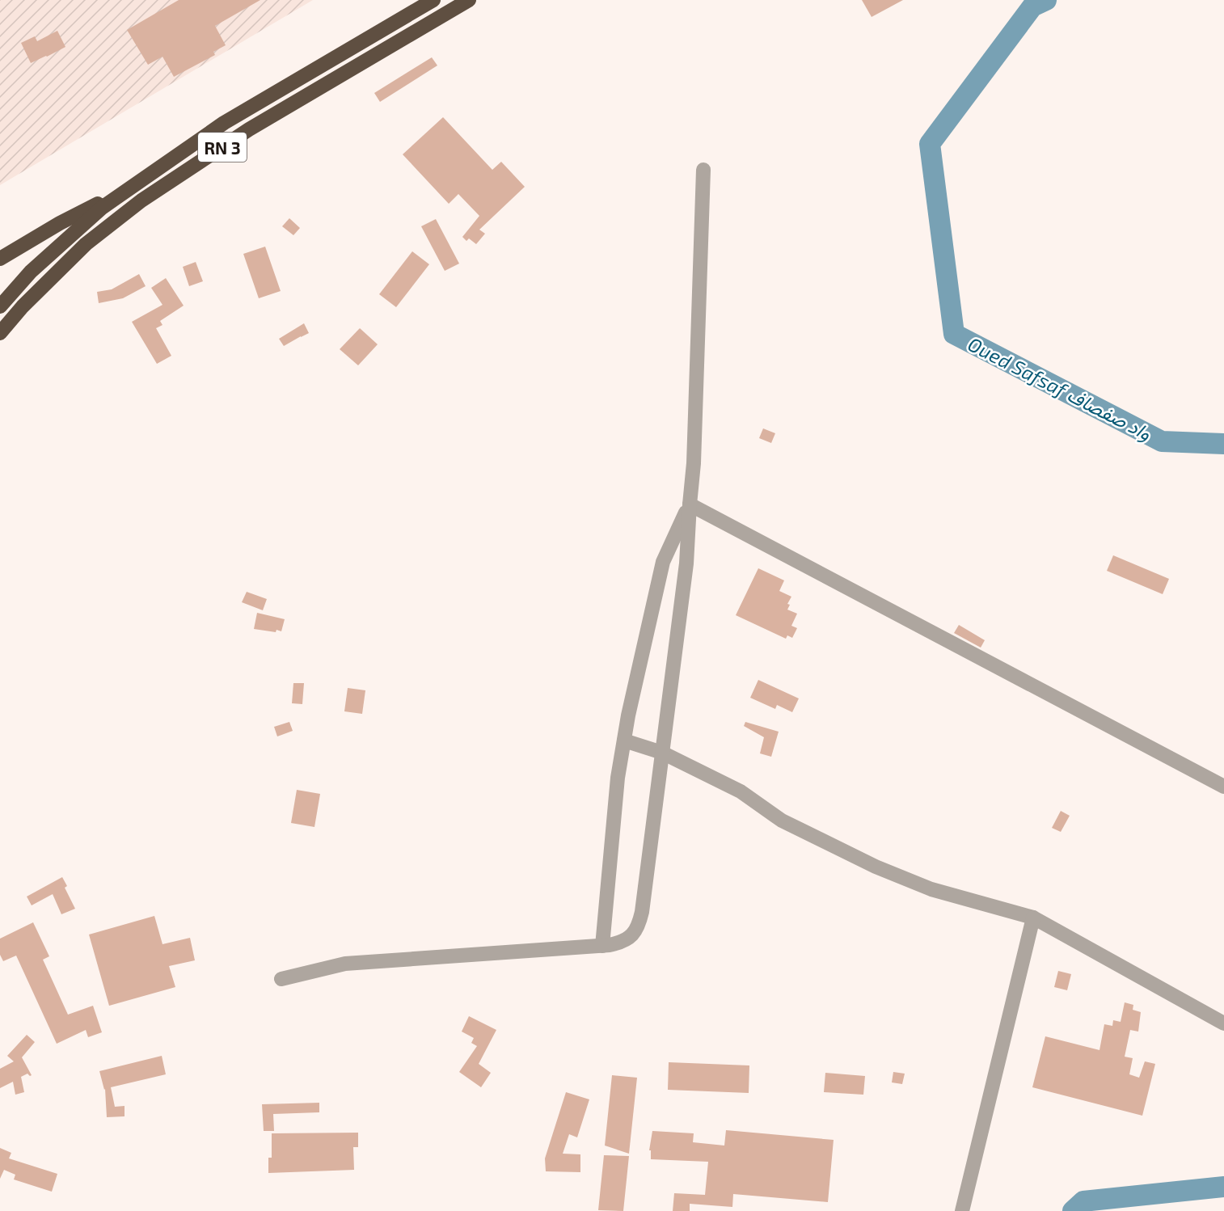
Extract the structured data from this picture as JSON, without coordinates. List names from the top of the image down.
{
  "streets": {
    "highway": ["RN 3"]
  },
  "water": ["Oued Safsaf واد صفصاف"]
}
